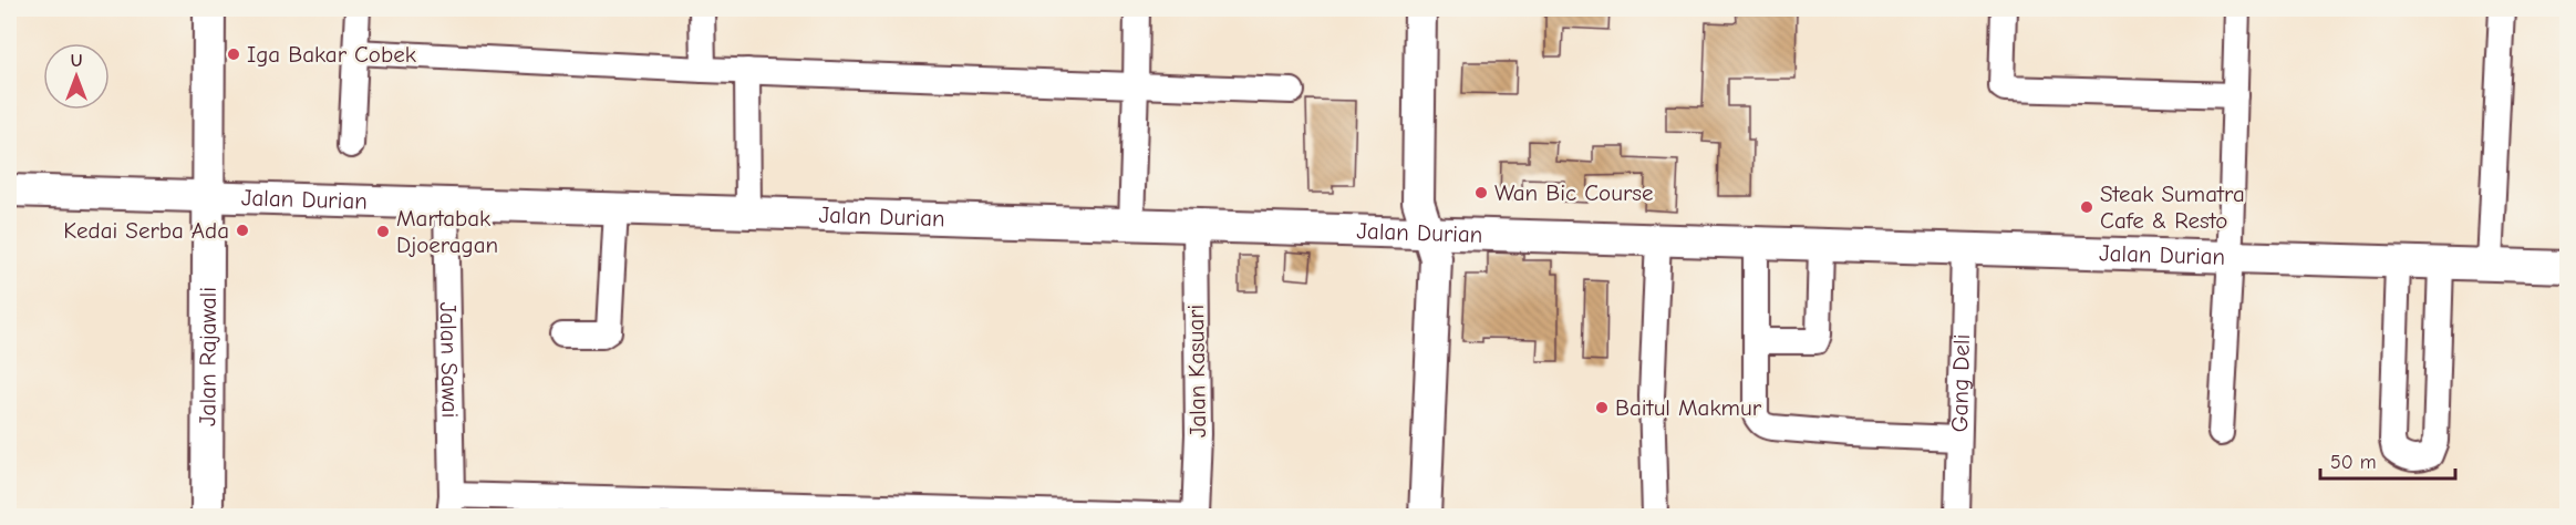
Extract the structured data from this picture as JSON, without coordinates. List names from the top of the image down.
{
  "streets": {
    "main road": ["Jalan Durian", "Jalan Rajawali"],
    "street": ["Jalan Sawai", "Jalan Kasuari", "Gang Deli"]
  },
  "crossings": [
    ["Jalan Durian", "Jalan Rajawali"],
    ["Jalan Durian", "Jalan Sawai"],
    ["Jalan Durian", "Jalan Kasuari"],
    ["Jalan Durian", "Gang Deli"]
  ],
  "places": [
    "Iga Bakar Cobek",
    "Wan Bic Course",
    "Steak Sumatra Cafe & Resto",
    "Kedai Serba Ada",
    "Martabak Djoeragan",
    "Baitul Makmur"
  ],
  "scale_bar": "50 m",
  "north": "top"
}
